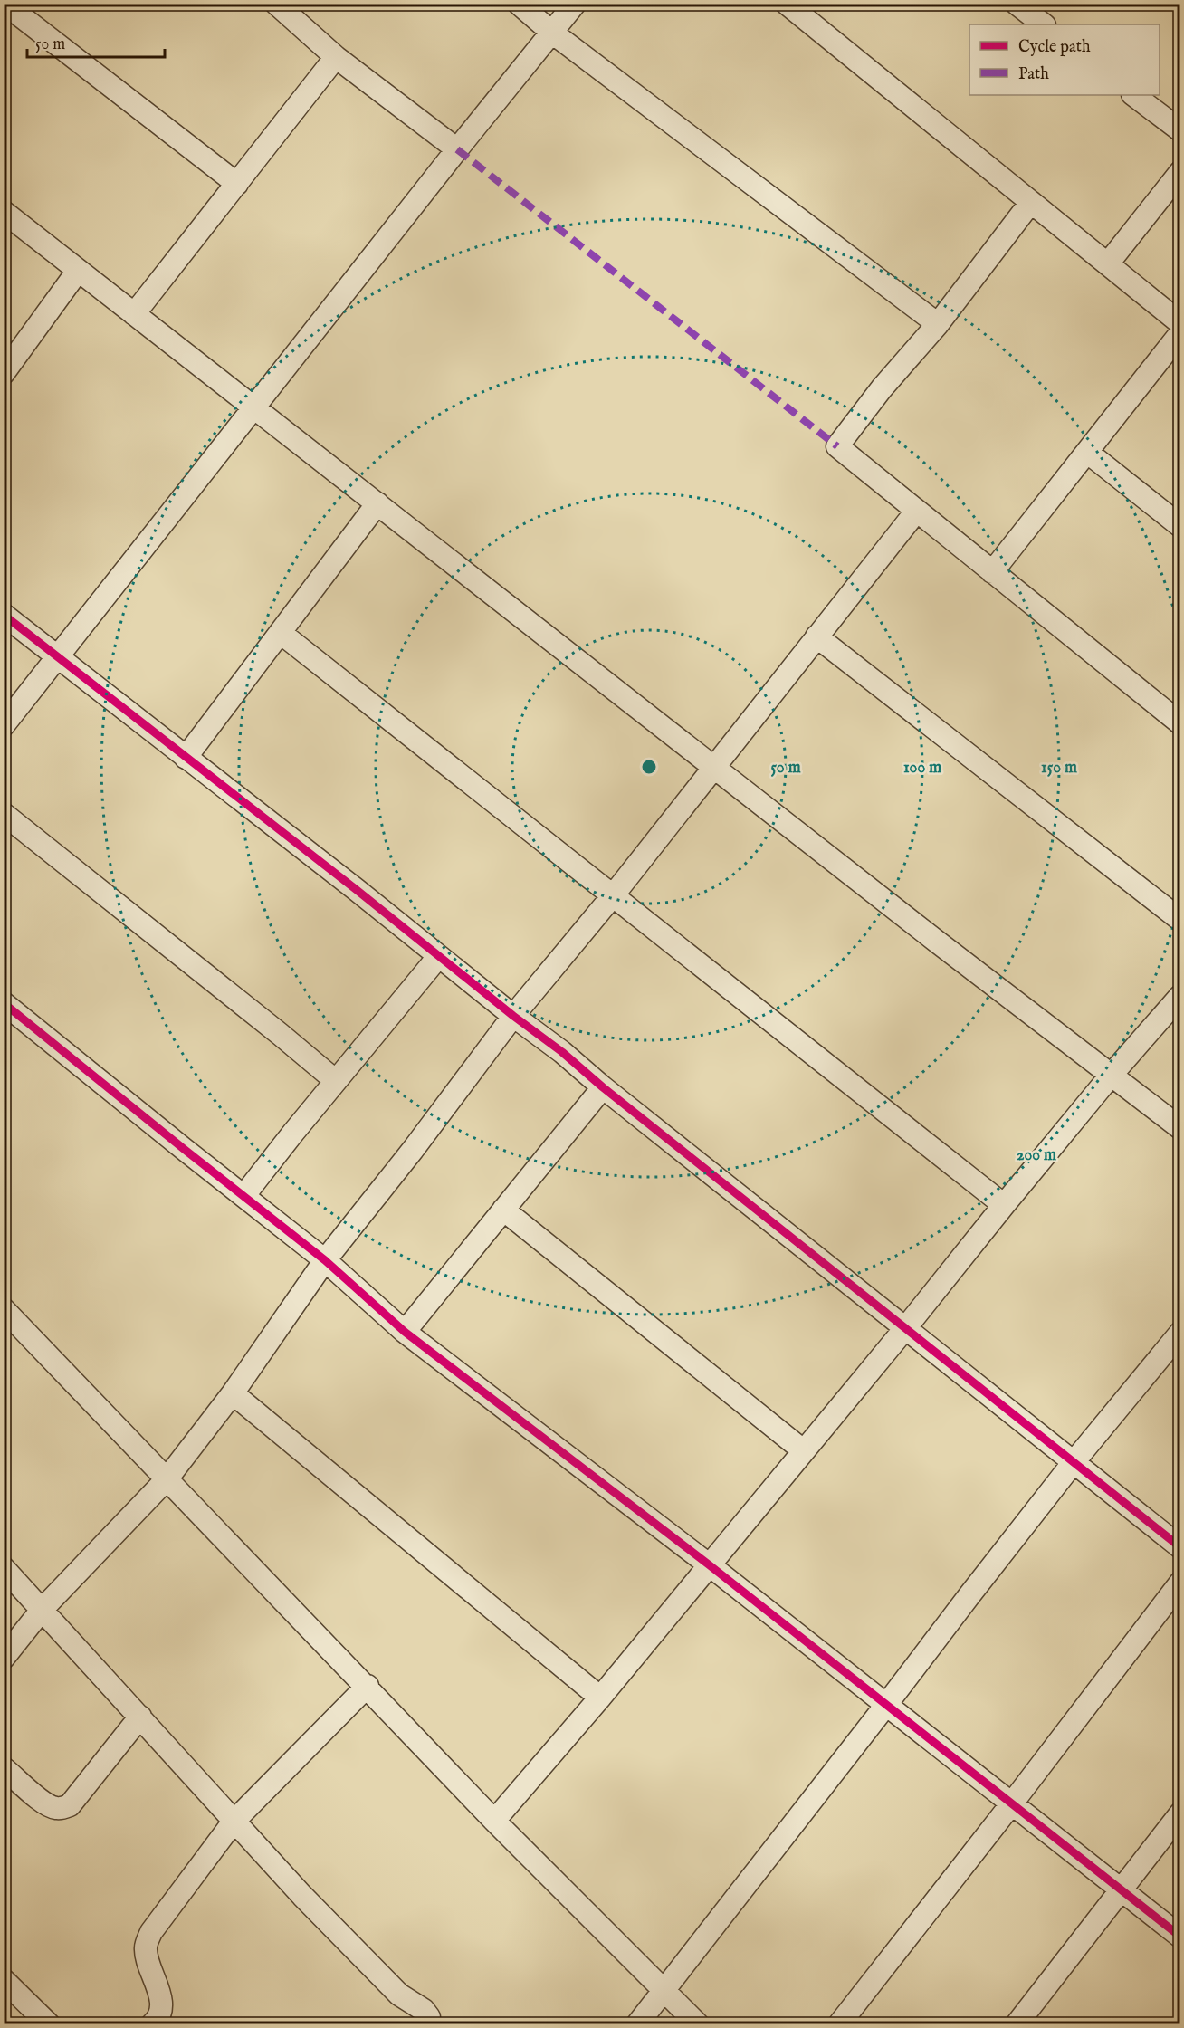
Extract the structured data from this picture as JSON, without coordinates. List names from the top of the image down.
{
  "legend": ["Cycle path", "Path"],
  "scale_bar": "50 m",
  "rings": [
    "50 m",
    "100 m",
    "150 m",
    "200 m"
  ]
}
